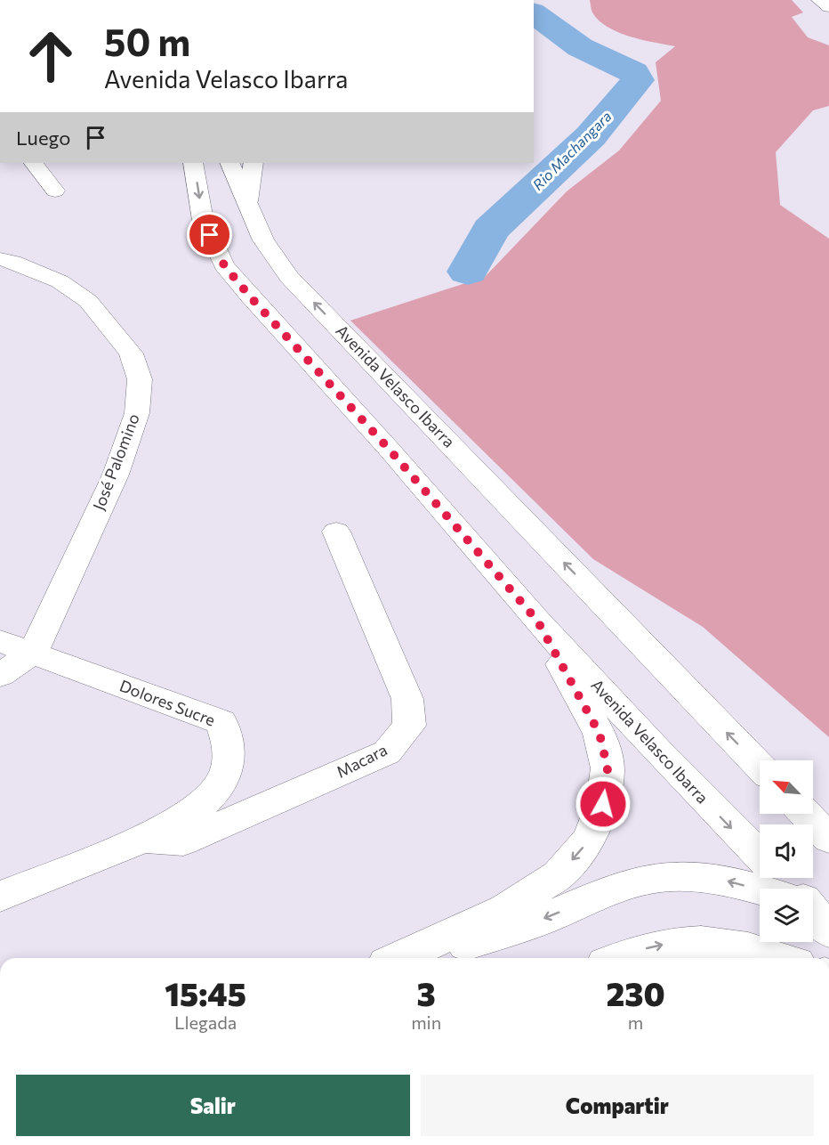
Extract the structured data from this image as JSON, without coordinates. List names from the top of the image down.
{
  "streets": {
    "main road": [
      "Avenida Velasco Ibarra",
      "José Palomino",
      "Dolores Sucre",
      "Macara"
    ]
  },
  "crossings": [
    ["José Palomino", "Dolores Sucre"],
    ["Dolores Sucre", "Macara"]
  ],
  "water": ["Rio Machangara"],
  "north": "top left",
  "page": {
    "turn": ["50 m", "Avenida Velasco Ibarra"],
    "then": "Luego",
    "eta": [
      "15:45",
      "Llegada",
      "3",
      "min",
      "230",
      "m"
    ],
    "buttons": ["Salir", "Compartir"]
  }
}
